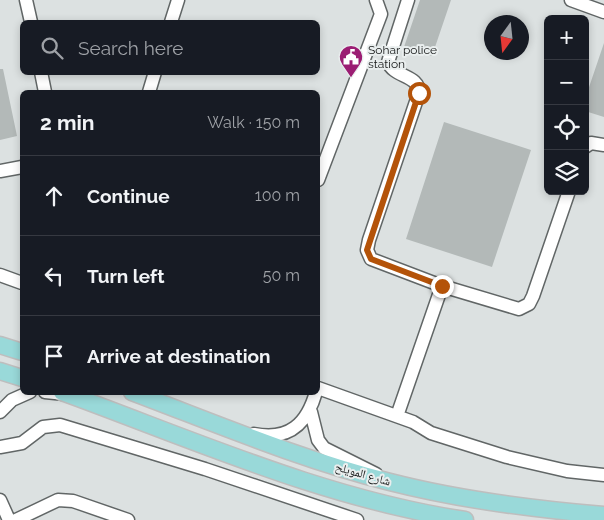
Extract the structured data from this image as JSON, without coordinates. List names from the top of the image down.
{
  "streets": {
    "main road": ["شارع المويلح"]
  },
  "places": {
    "public building": ["Sohar police station"]
  },
  "north": "bottom",
  "page": {
    "map_buttons": ["+", "−"],
    "search": "Search here",
    "heading": ["2 min", "Walk · 150 m"],
    "list": [
      ["Continue", "100 m"],
      ["Turn left", "50 m"],
      "Arrive at destination"
    ]
  }
}
